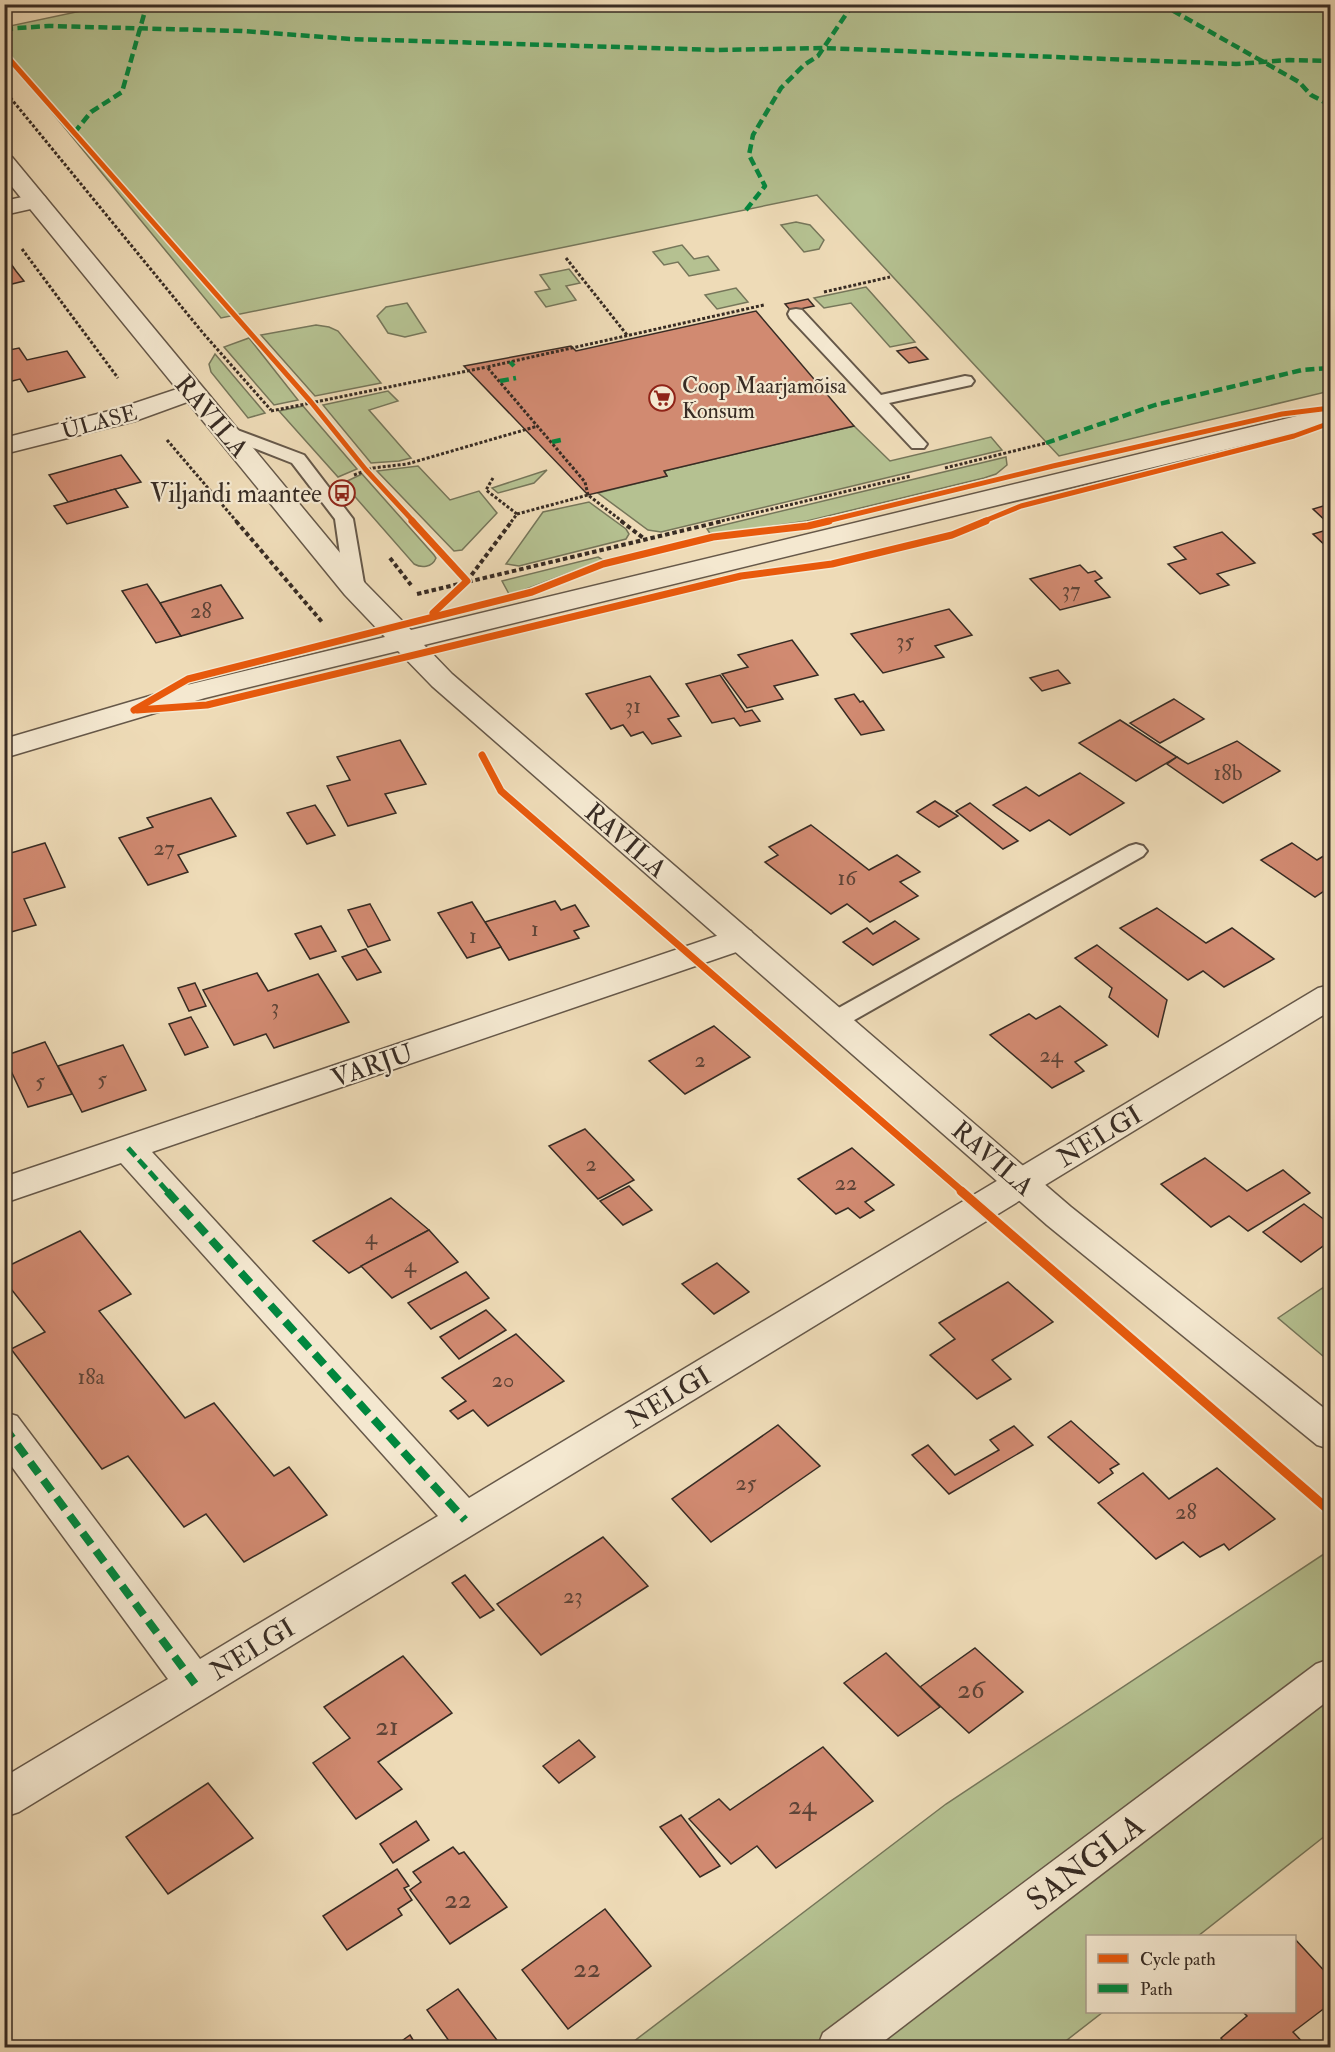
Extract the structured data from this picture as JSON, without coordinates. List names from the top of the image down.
{
  "streets": {
    "street": [
      "RAVILA",
      "ÜLASE",
      "VARJU",
      "NELGI",
      "SANGLA"
    ]
  },
  "crossings": [
    ["RAVILA", "ÜLASE"],
    ["RAVILA", "VARJU"],
    ["RAVILA", "NELGI"]
  ],
  "places": {
    "supermarket": ["Coop Maarjamõisa Konsum"],
    "bus stop": ["Viljandi maantee"]
  },
  "house_numbers": [
    "37",
    "28",
    "35",
    "31",
    "18b",
    "27",
    "16",
    "1",
    "1",
    "3",
    "24",
    "2",
    "5",
    "5",
    "2",
    "22",
    "4",
    "4",
    "18a",
    "20",
    "25",
    "28",
    "23",
    "26",
    "21",
    "24",
    "22",
    "22"
  ],
  "legend": ["Cycle path", "Path"]
}
